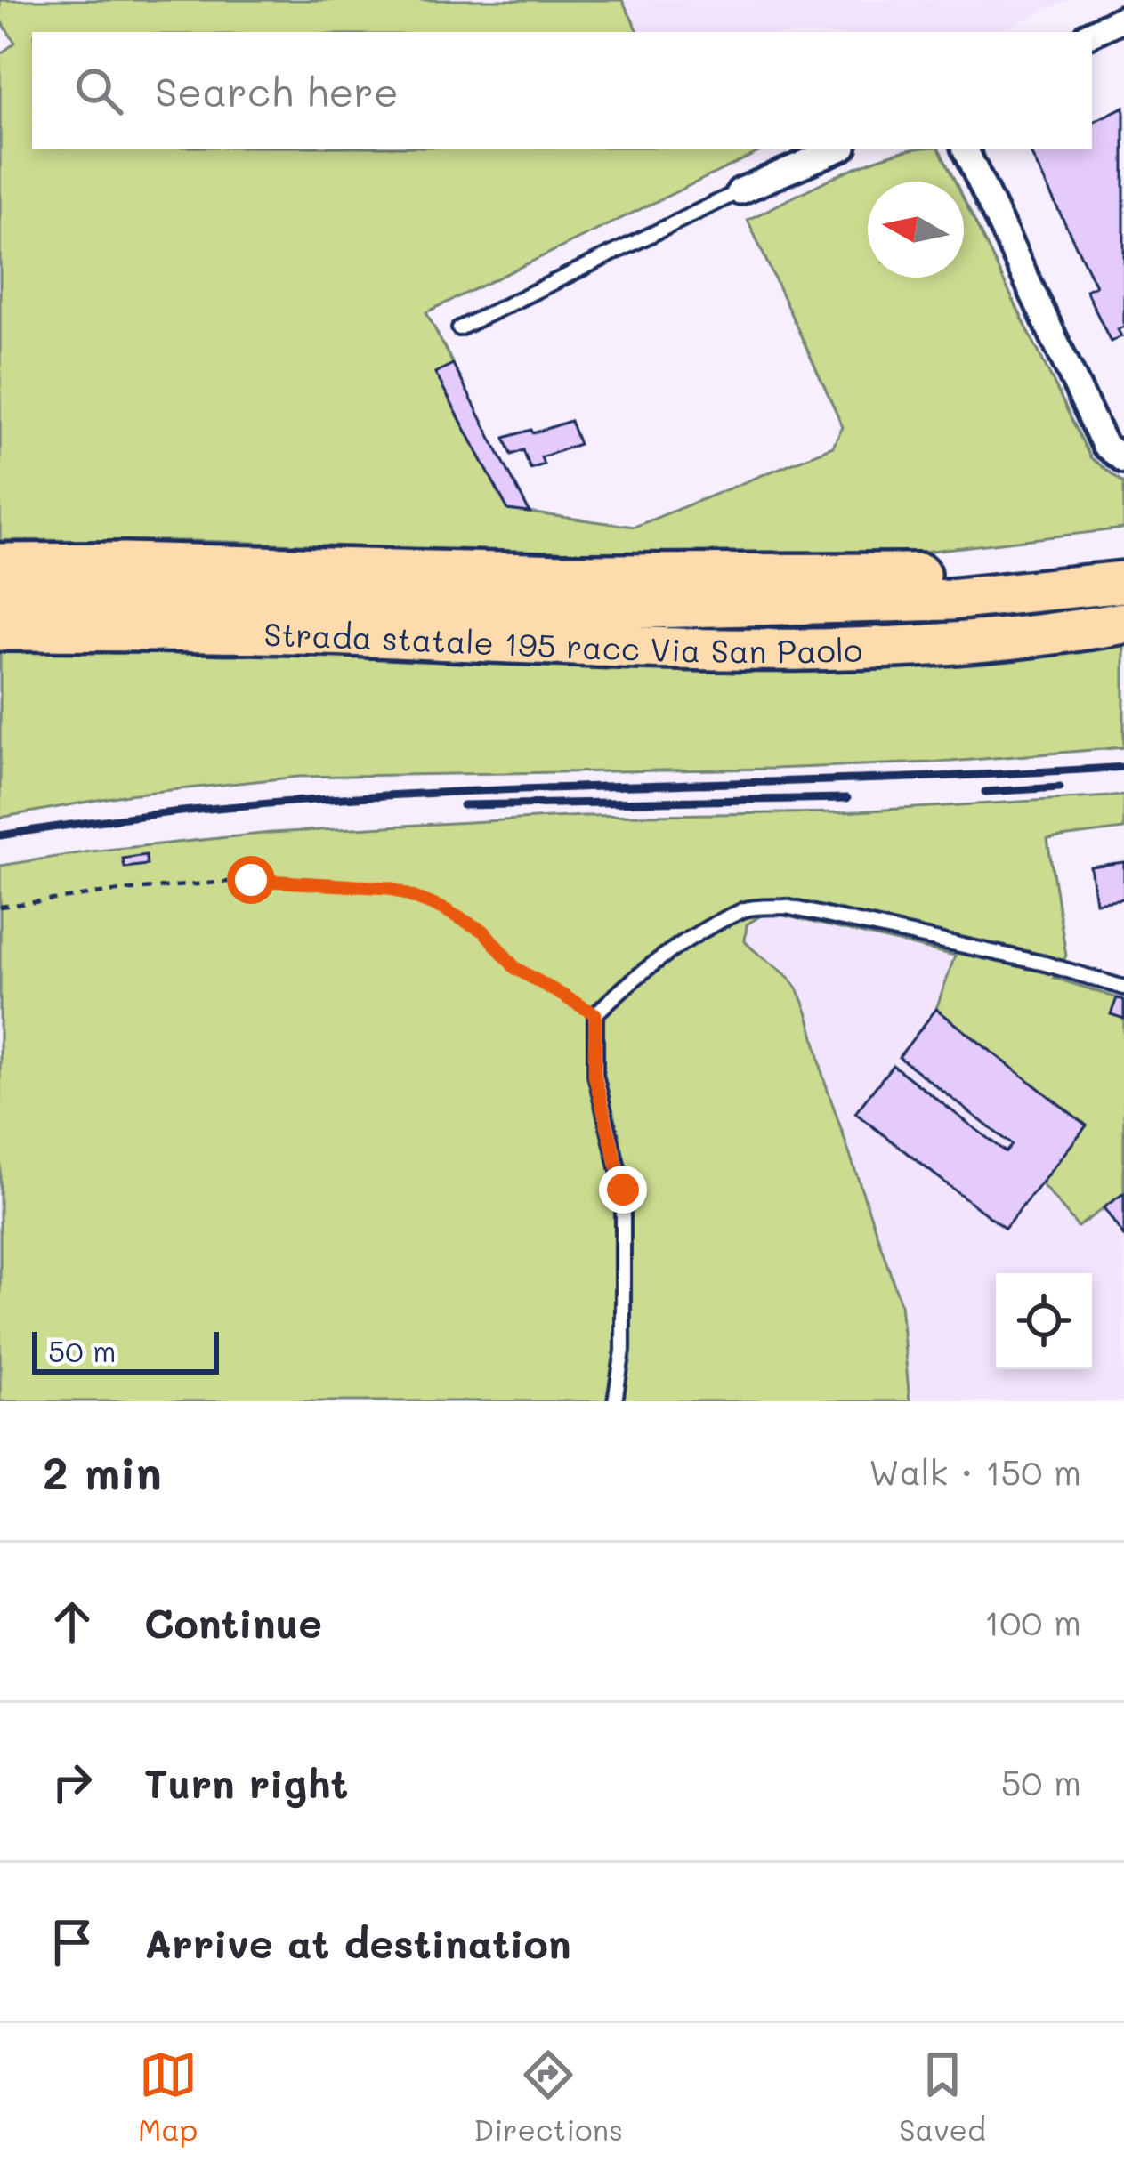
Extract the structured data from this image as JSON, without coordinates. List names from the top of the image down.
{
  "streets": {
    "highway": ["Strada statale 195 racc Via San Paolo"]
  },
  "scale_bar": "50 m",
  "north": "left",
  "page": {
    "search": "Search here",
    "scale": "50 m",
    "heading": ["2 min", "Walk · 150 m"],
    "list": [
      ["Continue", "100 m"],
      ["Turn right", "50 m"],
      "Arrive at destination"
    ],
    "nav": ["Map", "Directions", "Saved"]
  }
}
